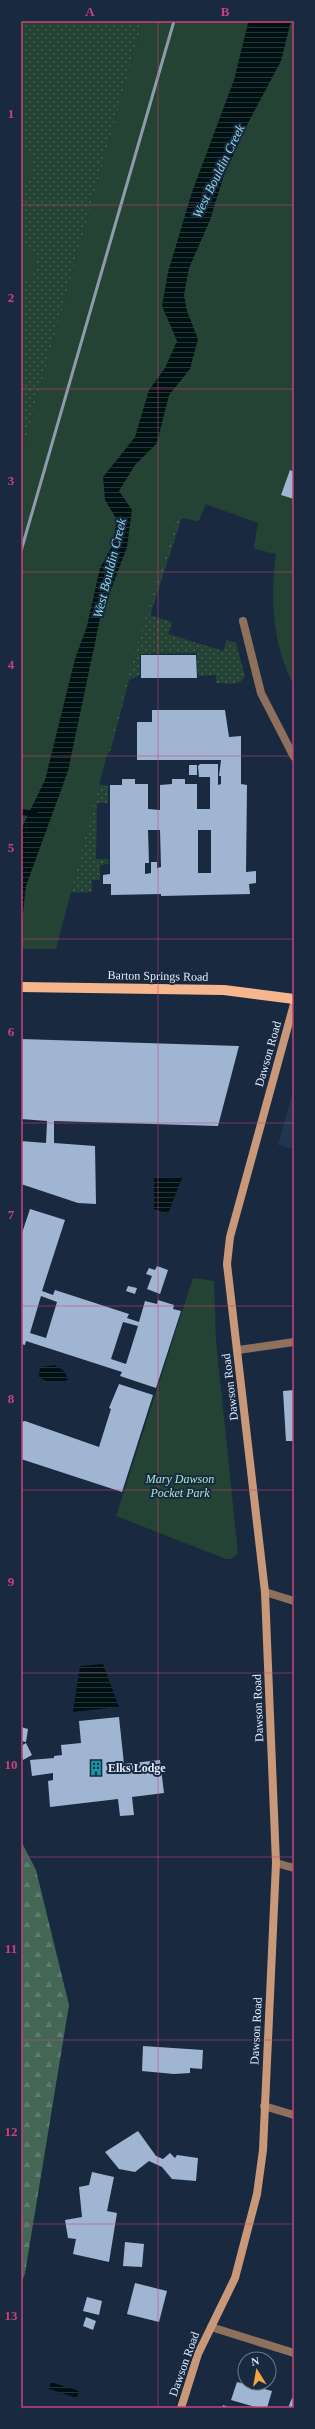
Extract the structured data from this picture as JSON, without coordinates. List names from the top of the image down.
{
  "streets": {
    "main road": ["Barton Springs Road"],
    "street": ["Dawson Road"]
  },
  "water": ["West Bouldin Creek"],
  "parks": ["Mary Dawson Pocket Park"],
  "places": {
    "building": ["Elks Lodge"]
  },
  "north": "top",
  "grid": {
    "columns": ["A", "B"],
    "rows": [
      "1",
      "2",
      "3",
      "4",
      "5",
      "6",
      "7",
      "8",
      "9",
      "10",
      "11",
      "12",
      "13"
    ]
  }
}
